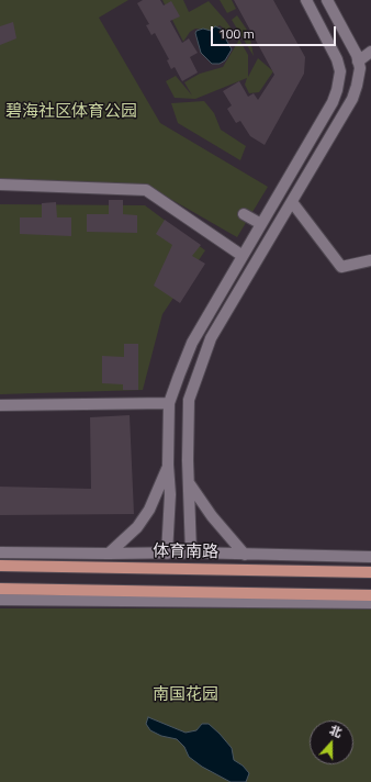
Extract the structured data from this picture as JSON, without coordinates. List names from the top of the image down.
{
  "streets": {
    "main road": ["体育南路"]
  },
  "parks": ["碧海社区体育公园", "南国花园"],
  "scale_bar": "100 m",
  "north": "top"
}
